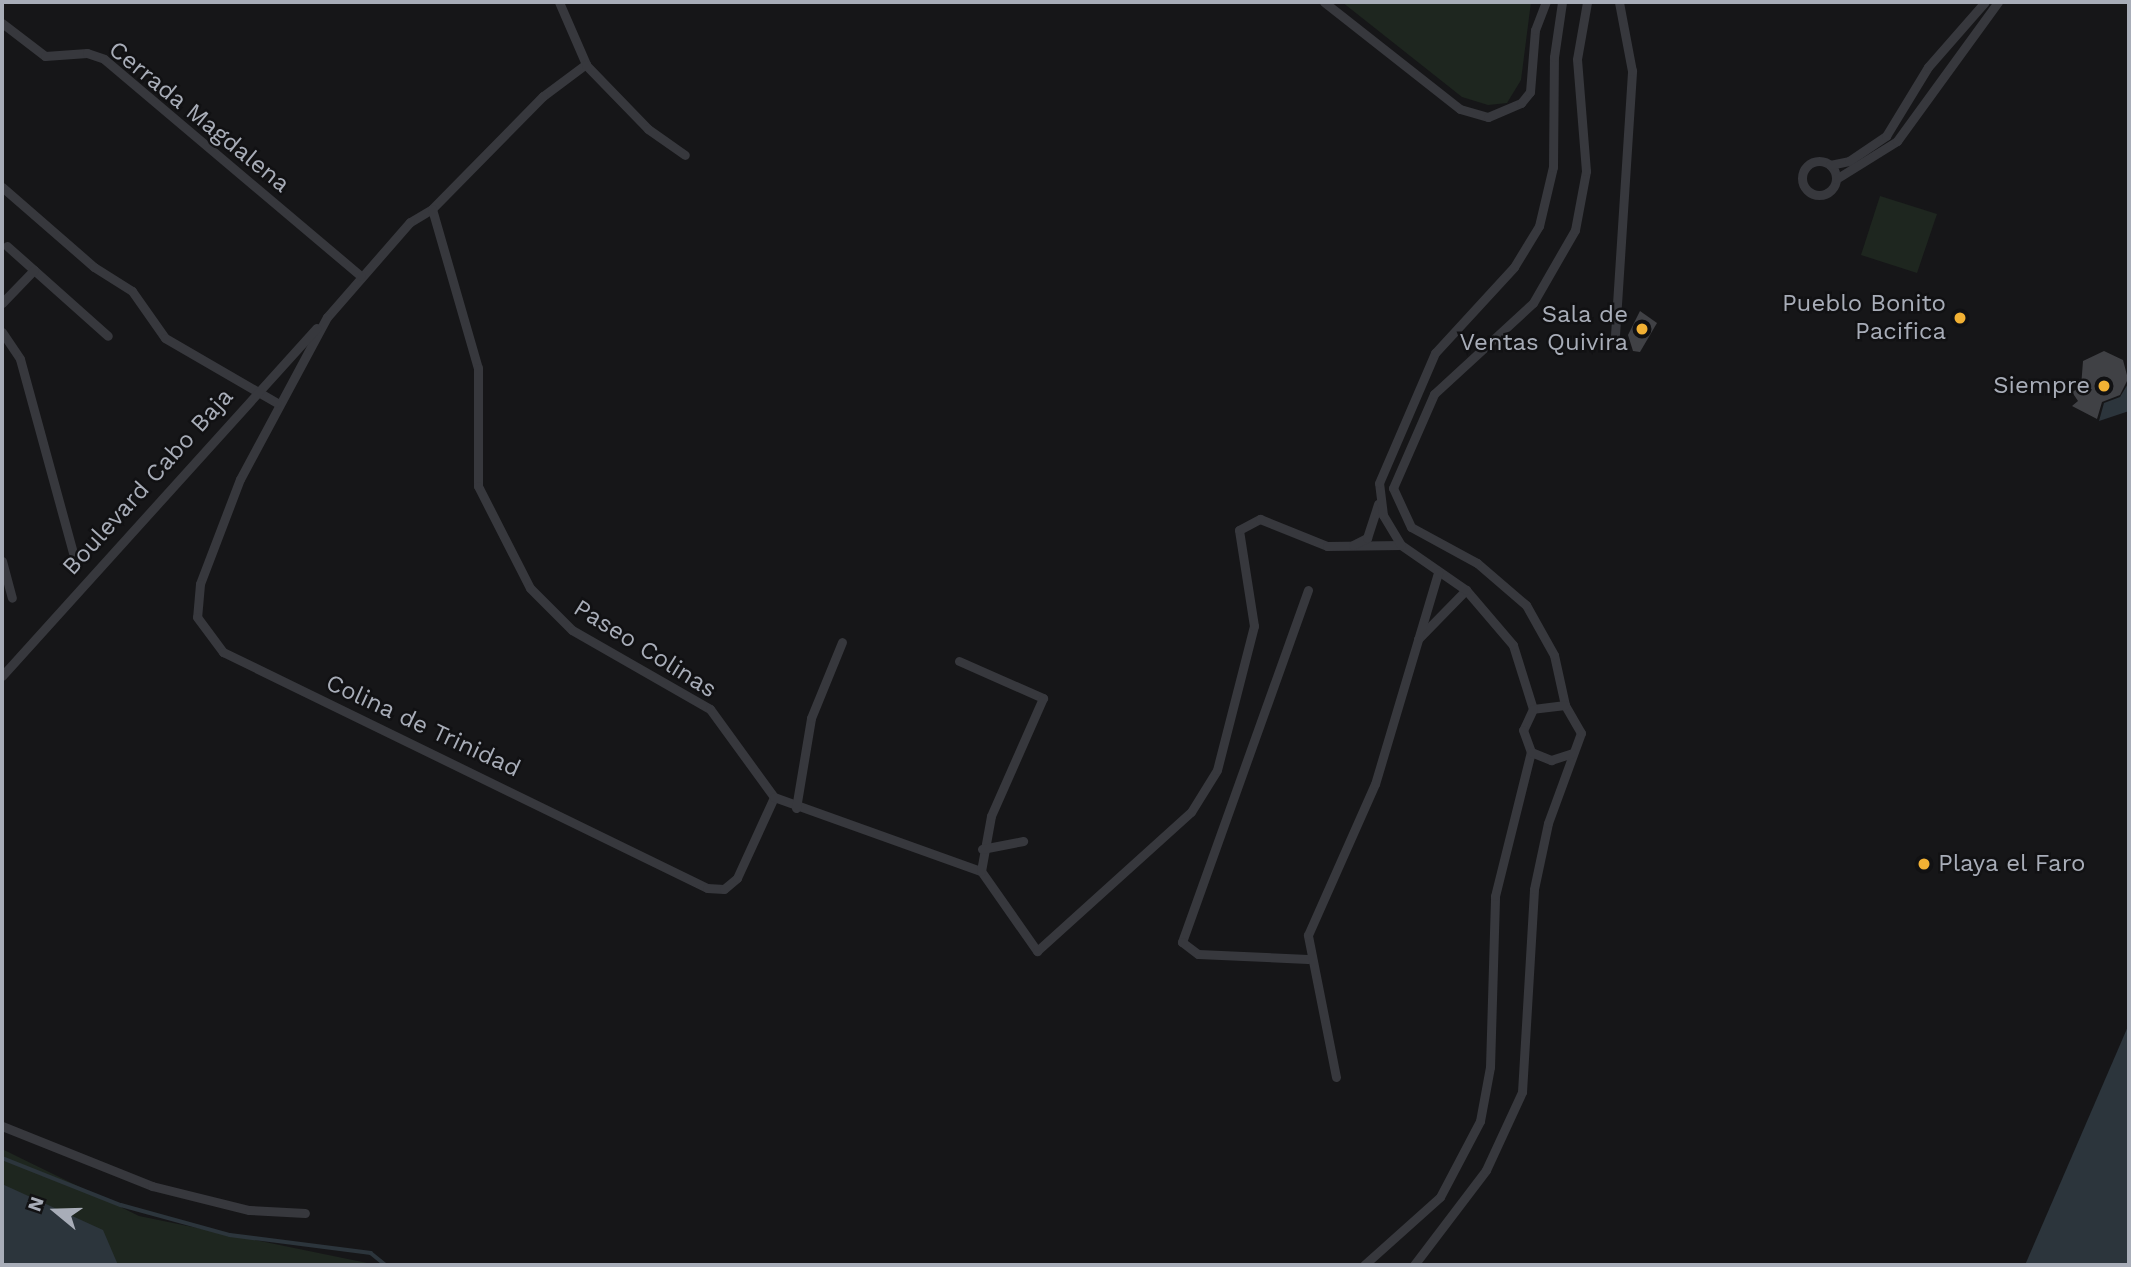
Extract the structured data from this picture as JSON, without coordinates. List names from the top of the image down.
{
  "streets": {
    "street": [
      "Cerrada Magdalena",
      "Boulevard Cabo Baja",
      "Paseo Colinas",
      "Colina de Trinidad"
    ]
  },
  "crossings": [
    ["Cerrada Magdalena", "Boulevard Cabo Baja"],
    ["Boulevard Cabo Baja", "Paseo Colinas"],
    ["Boulevard Cabo Baja", "Colina de Trinidad"],
    ["Paseo Colinas", "Colina de Trinidad"]
  ],
  "places": [
    "Pueblo Bonito Pacifica",
    "Sala de Ventas Quivira",
    "Siempre",
    "Playa el Faro"
  ],
  "north": "left"
}
